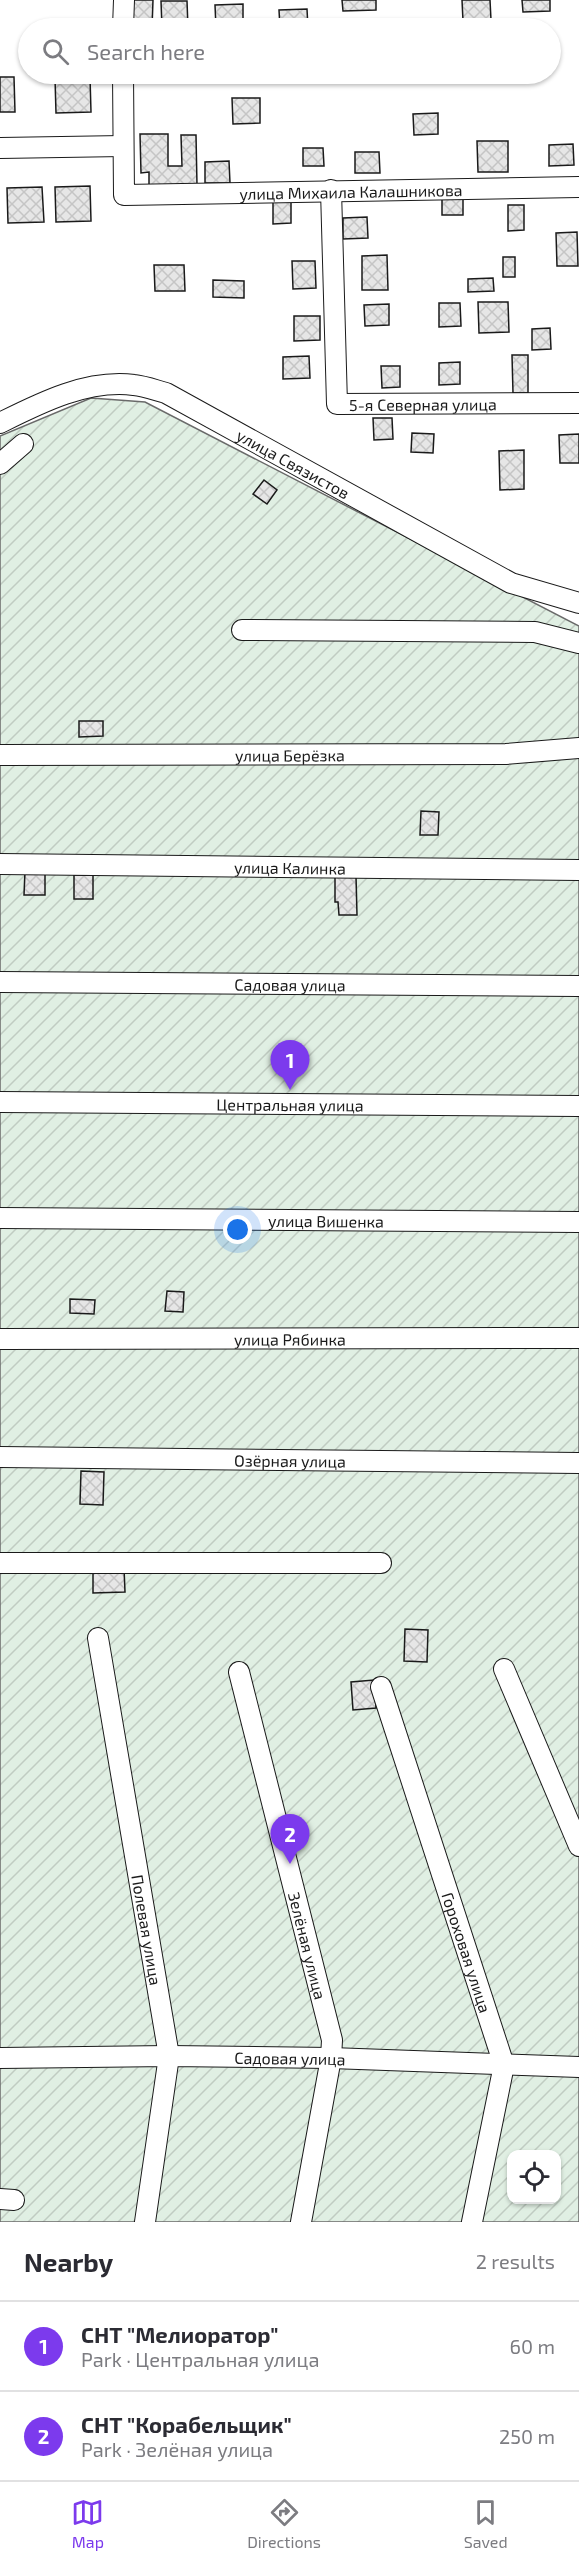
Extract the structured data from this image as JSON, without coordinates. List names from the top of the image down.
{
  "streets": {
    "street": [
      "улица Михаила Калашникова",
      "5-я Северная улица",
      "улица Связистов",
      "улица Берёзка",
      "улица Калинка",
      "Садовая улица",
      "Центральная улица",
      "улица Вишенка",
      "улица Рябинка",
      "Озёрная улица",
      "Полевая улица",
      "Зелёная улица",
      "Гороховая улица"
    ]
  },
  "crossings": [
    ["улица Михаила Калашникова", "5-я Северная улица"],
    ["Садовая улица", "Полевая улица"],
    ["Садовая улица", "Зелёная улица"],
    ["Садовая улица", "Гороховая улица"]
  ],
  "page": {
    "search": "Search here",
    "pins": ["1", "2"],
    "heading": ["Nearby", "2 results"],
    "list": [
      {
        "mark": "1",
        "name": "СНТ \"Мелиоратор\"",
        "note": "Park · Центральная улица",
        "value": "60 m"
      },
      {
        "mark": "2",
        "name": "СНТ \"Корабельщик\"",
        "note": "Park · Зелёная улица",
        "value": "250 m"
      }
    ],
    "nav": ["Map", "Directions", "Saved"]
  }
}
